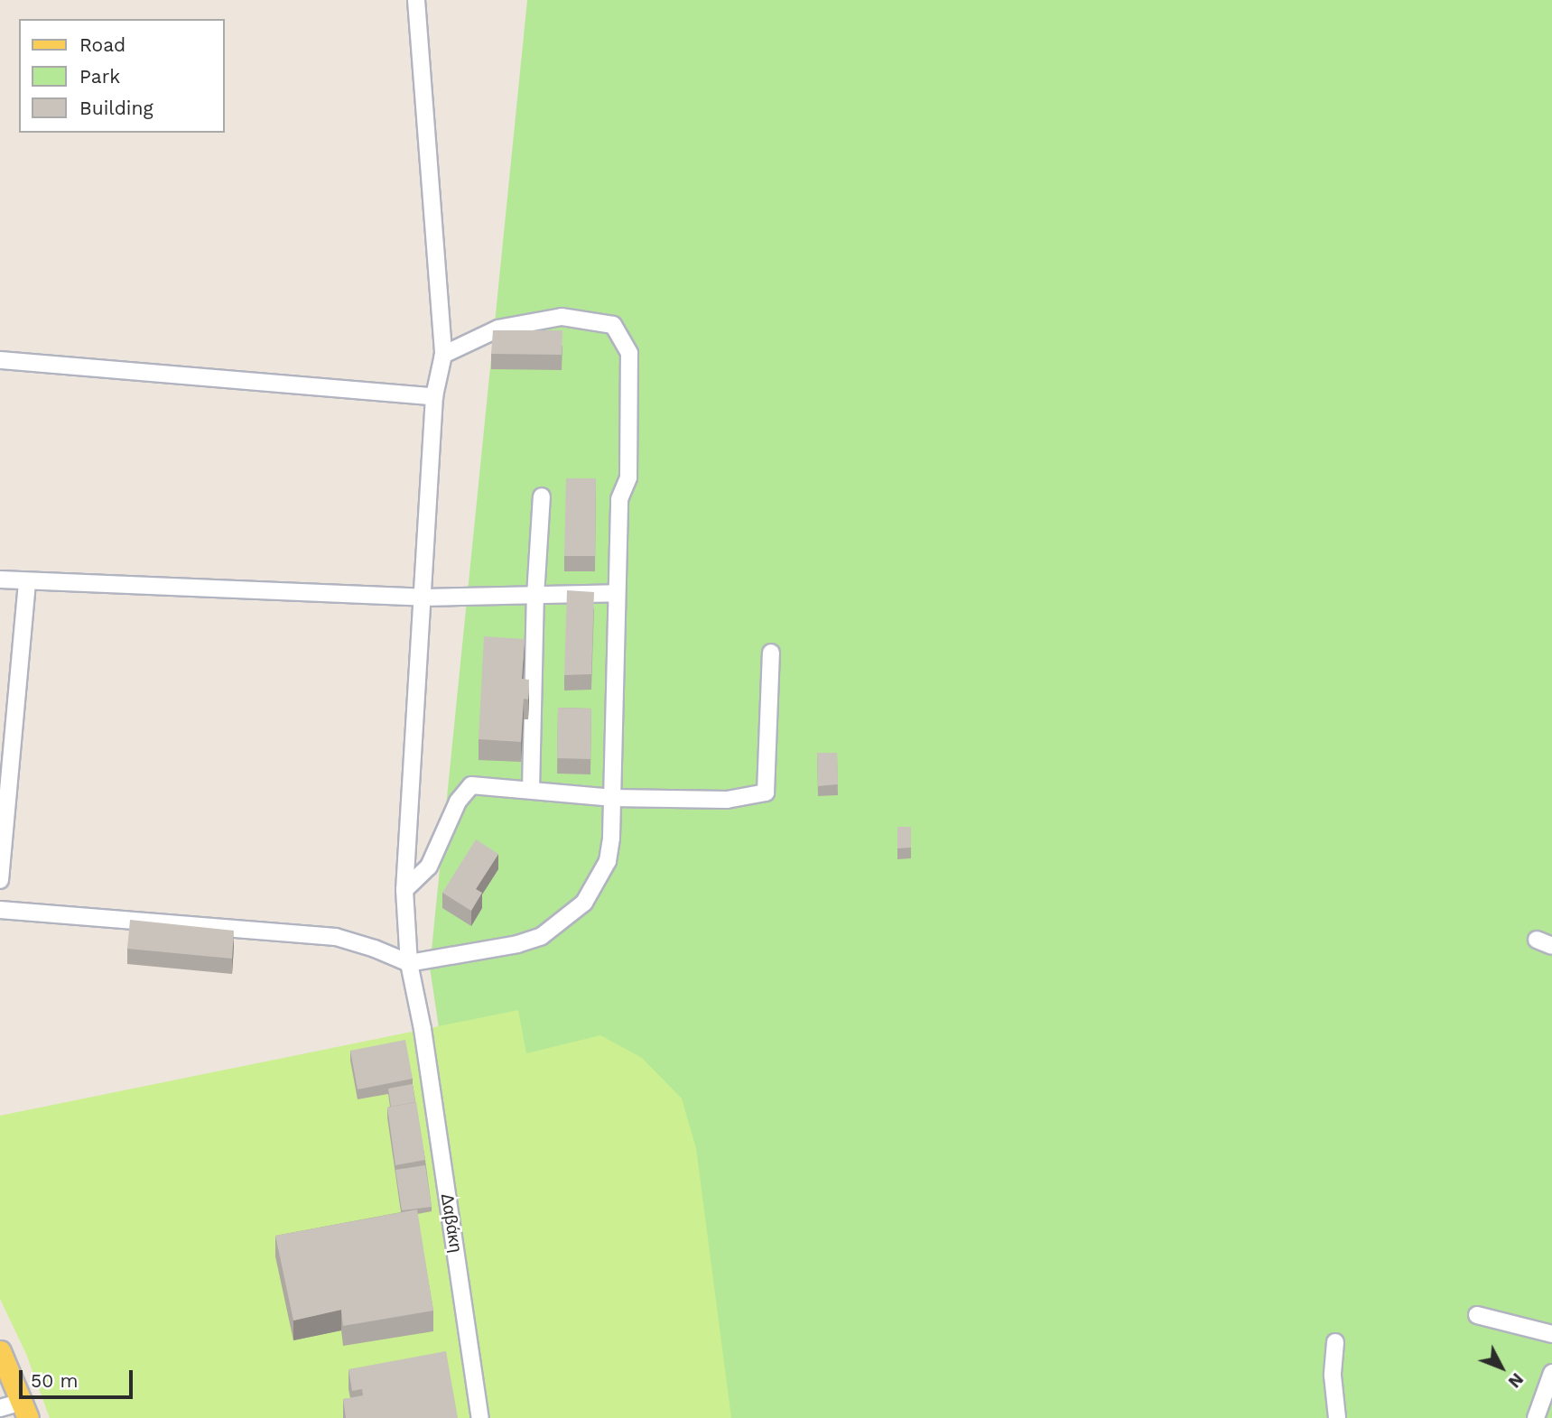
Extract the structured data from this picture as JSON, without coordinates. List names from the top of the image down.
{
  "streets": {
    "street": ["Δαβάκη"]
  },
  "legend": ["Road", "Park", "Building"],
  "scale_bar": "50 m",
  "north": "bottom right"
}
